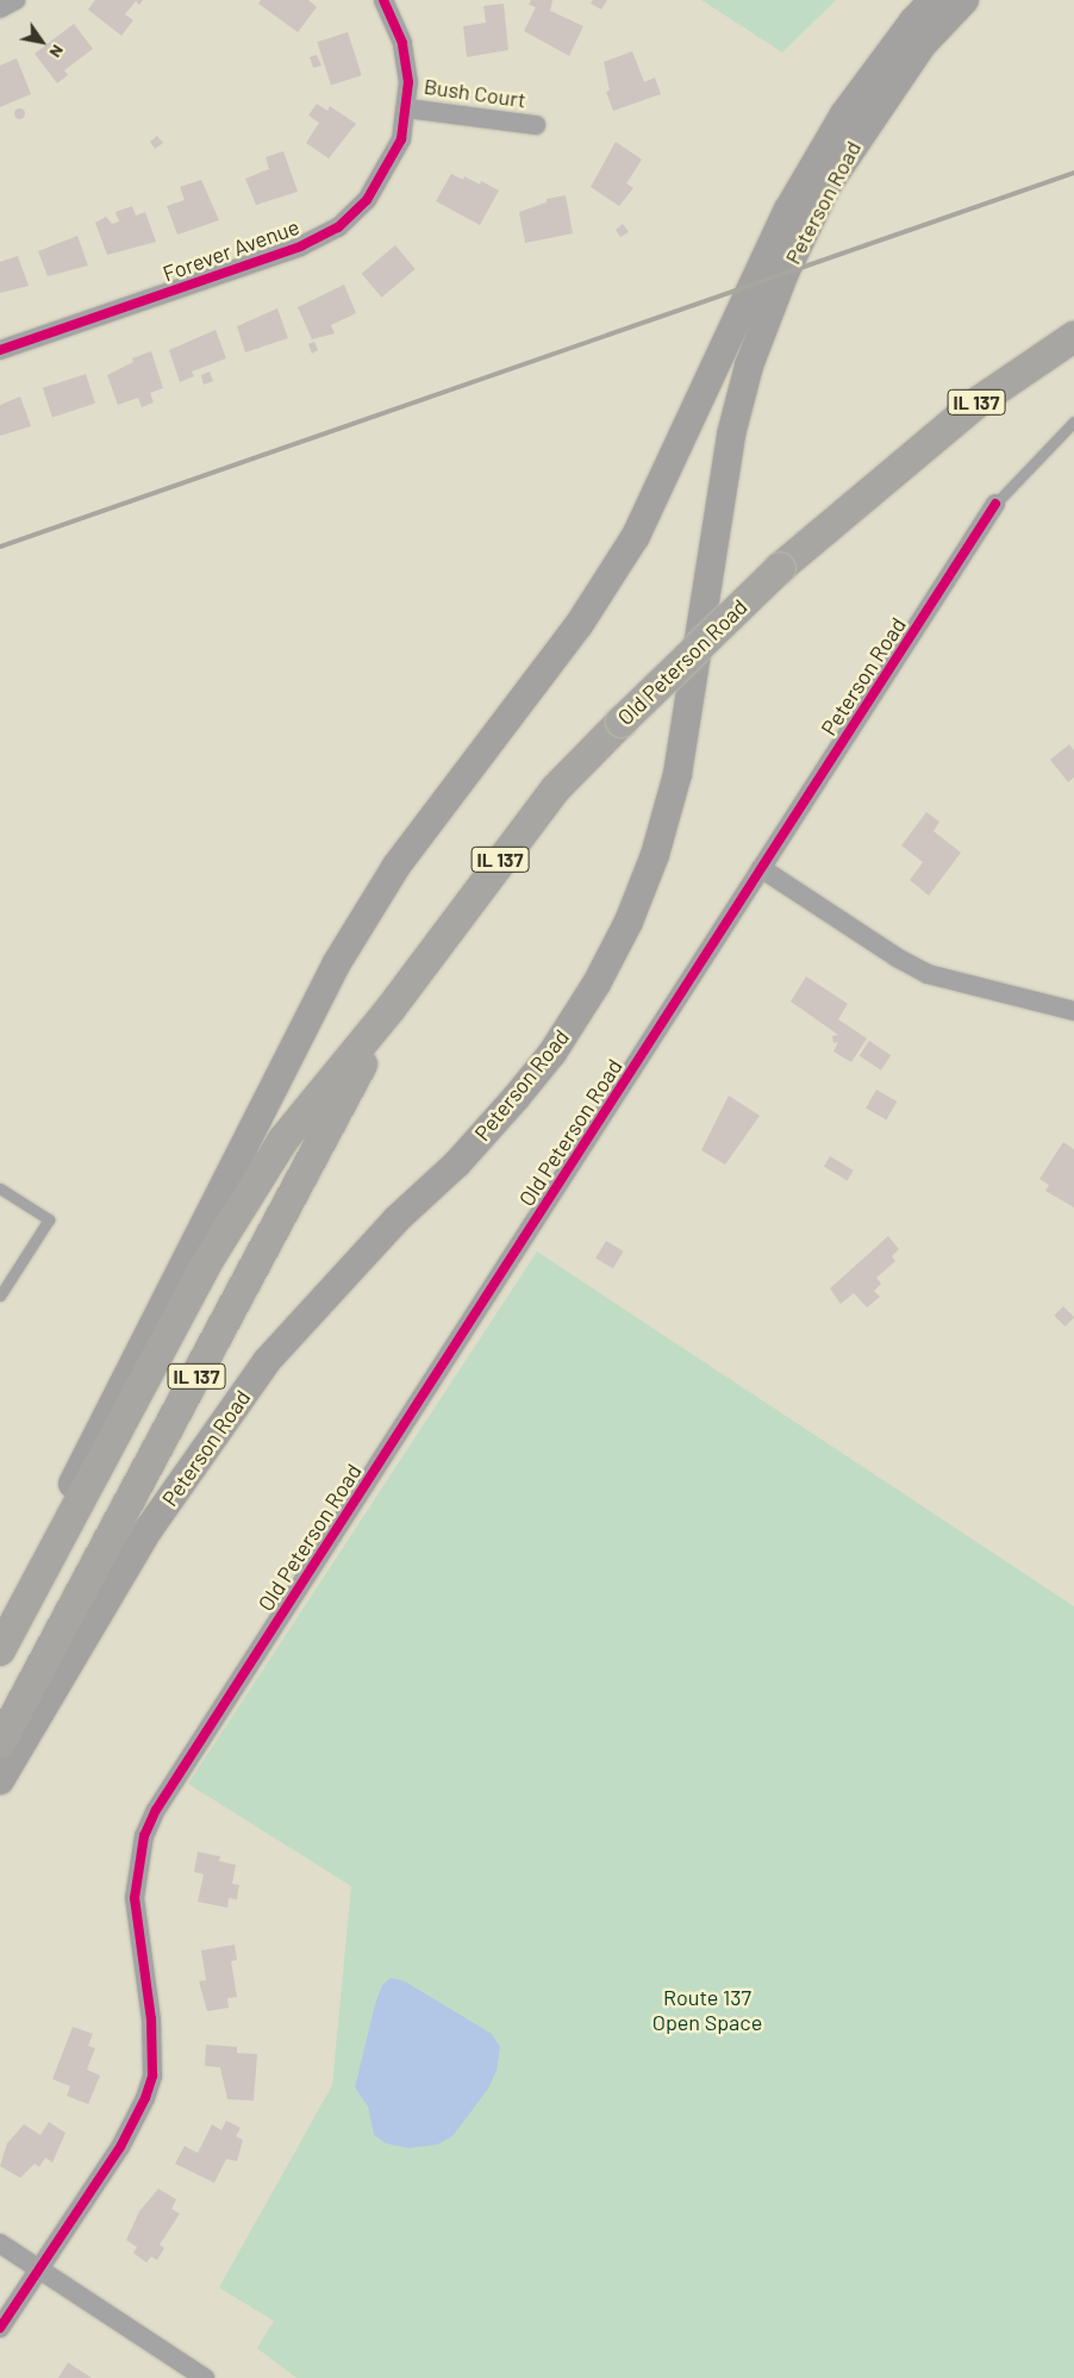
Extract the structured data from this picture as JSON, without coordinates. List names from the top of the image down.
{
  "streets": {
    "main road": ["Peterson Road", "IL 137", "Old Peterson Road"],
    "street": ["Bush Court", "Forever Avenue"]
  },
  "crossings": [
    ["Bush Court", "Forever Avenue"],
    ["Peterson Road", "IL 137"],
    ["Peterson Road", "Old Peterson Road"],
    ["IL 137", "Old Peterson Road"]
  ],
  "parks": ["Route 137 Open Space"],
  "north": "bottom right"
}
